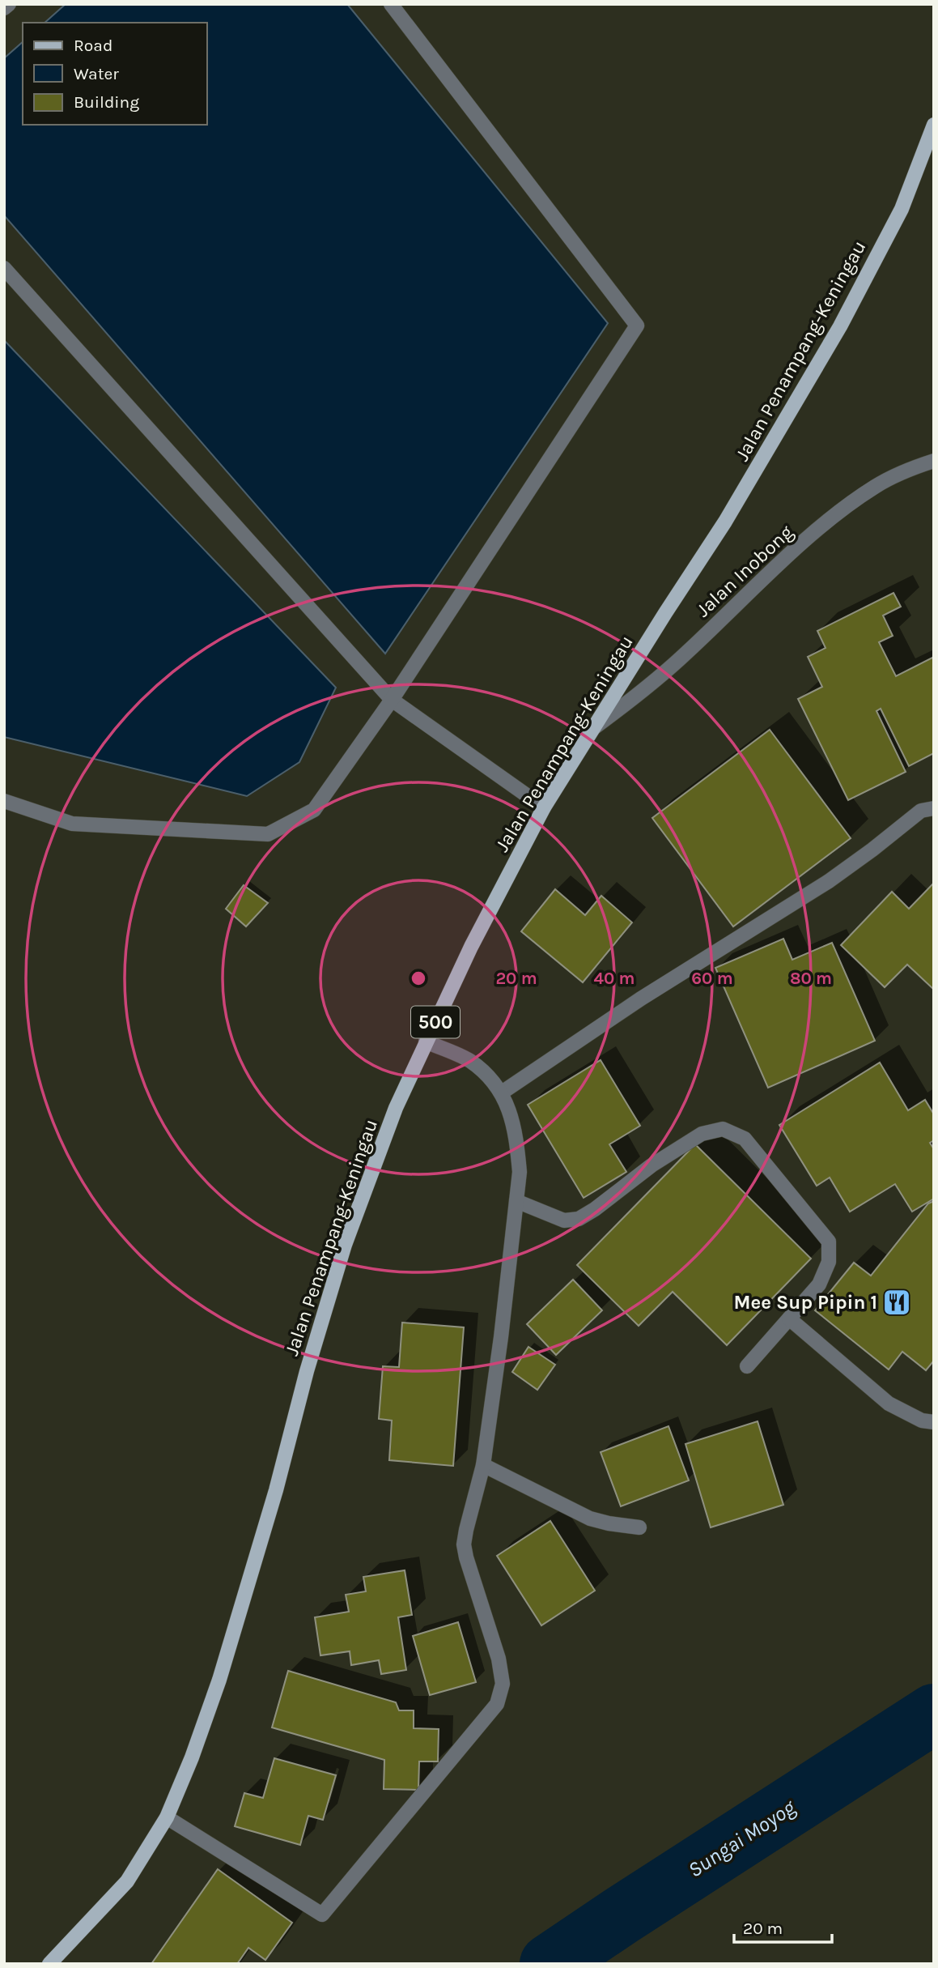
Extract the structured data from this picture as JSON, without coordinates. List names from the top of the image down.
{
  "streets": {
    "main road": ["Jalan Penampang-Keningau", "500"],
    "street": ["Jalan Inobong"]
  },
  "crossings": [
    ["Jalan Penampang-Keningau", "Jalan Inobong"]
  ],
  "water": ["Sungai Moyog"],
  "places": {
    "restaurant": ["Mee Sup Pipin 1"]
  },
  "legend": ["Road", "Water", "Building"],
  "scale_bar": "20 m",
  "rings": [
    "20 m",
    "40 m",
    "60 m",
    "80 m"
  ]
}
